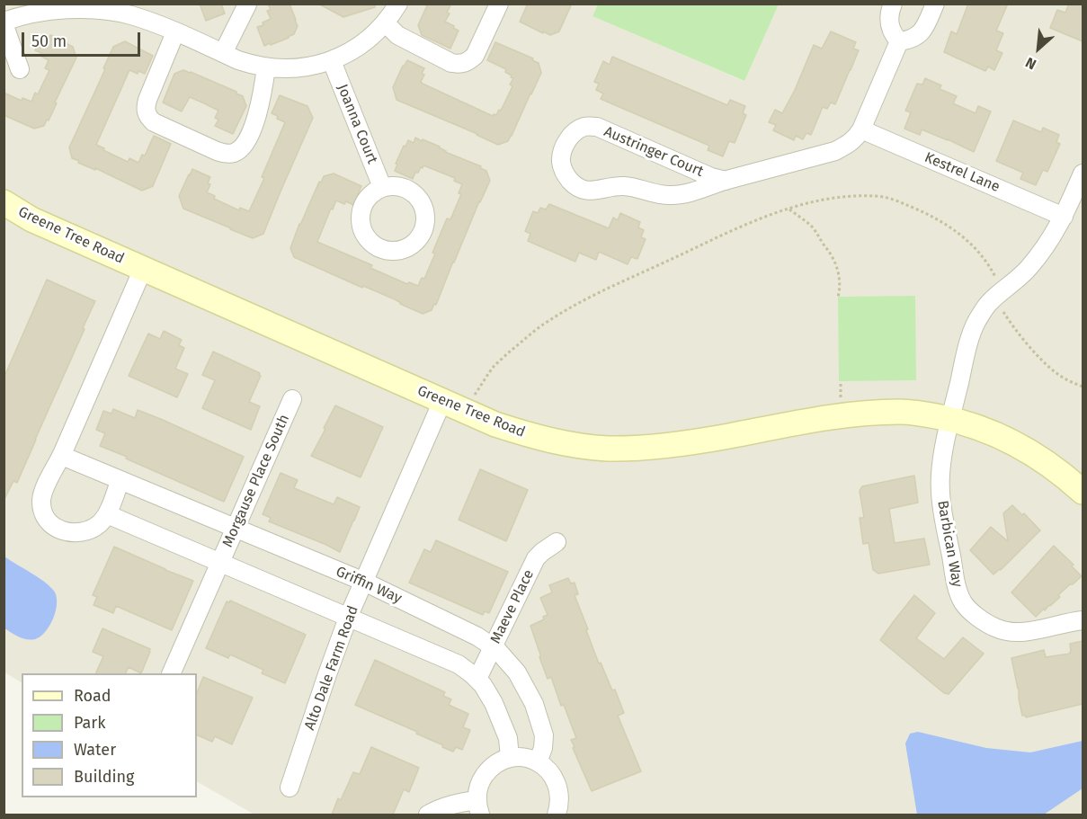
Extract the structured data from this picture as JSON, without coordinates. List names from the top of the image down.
{
  "streets": {
    "street": [
      "Joanna Court",
      "Austringer Court",
      "Kestrel Lane",
      "Greene Tree Road",
      "Morgause Place South",
      "Barbican Way",
      "Griffin Way",
      "Maeve Place",
      "Alto Dale Farm Road"
    ]
  },
  "crossings": [
    ["Austringer Court", "Kestrel Lane"],
    ["Kestrel Lane", "Barbican Way"],
    ["Greene Tree Road", "Barbican Way"],
    ["Greene Tree Road", "Alto Dale Farm Road"],
    ["Morgause Place South", "Griffin Way"],
    ["Griffin Way", "Maeve Place"],
    ["Griffin Way", "Alto Dale Farm Road"]
  ],
  "legend": [
    "Road",
    "Park",
    "Water",
    "Building"
  ],
  "scale_bar": "50 m",
  "north": "bottom left"
}
